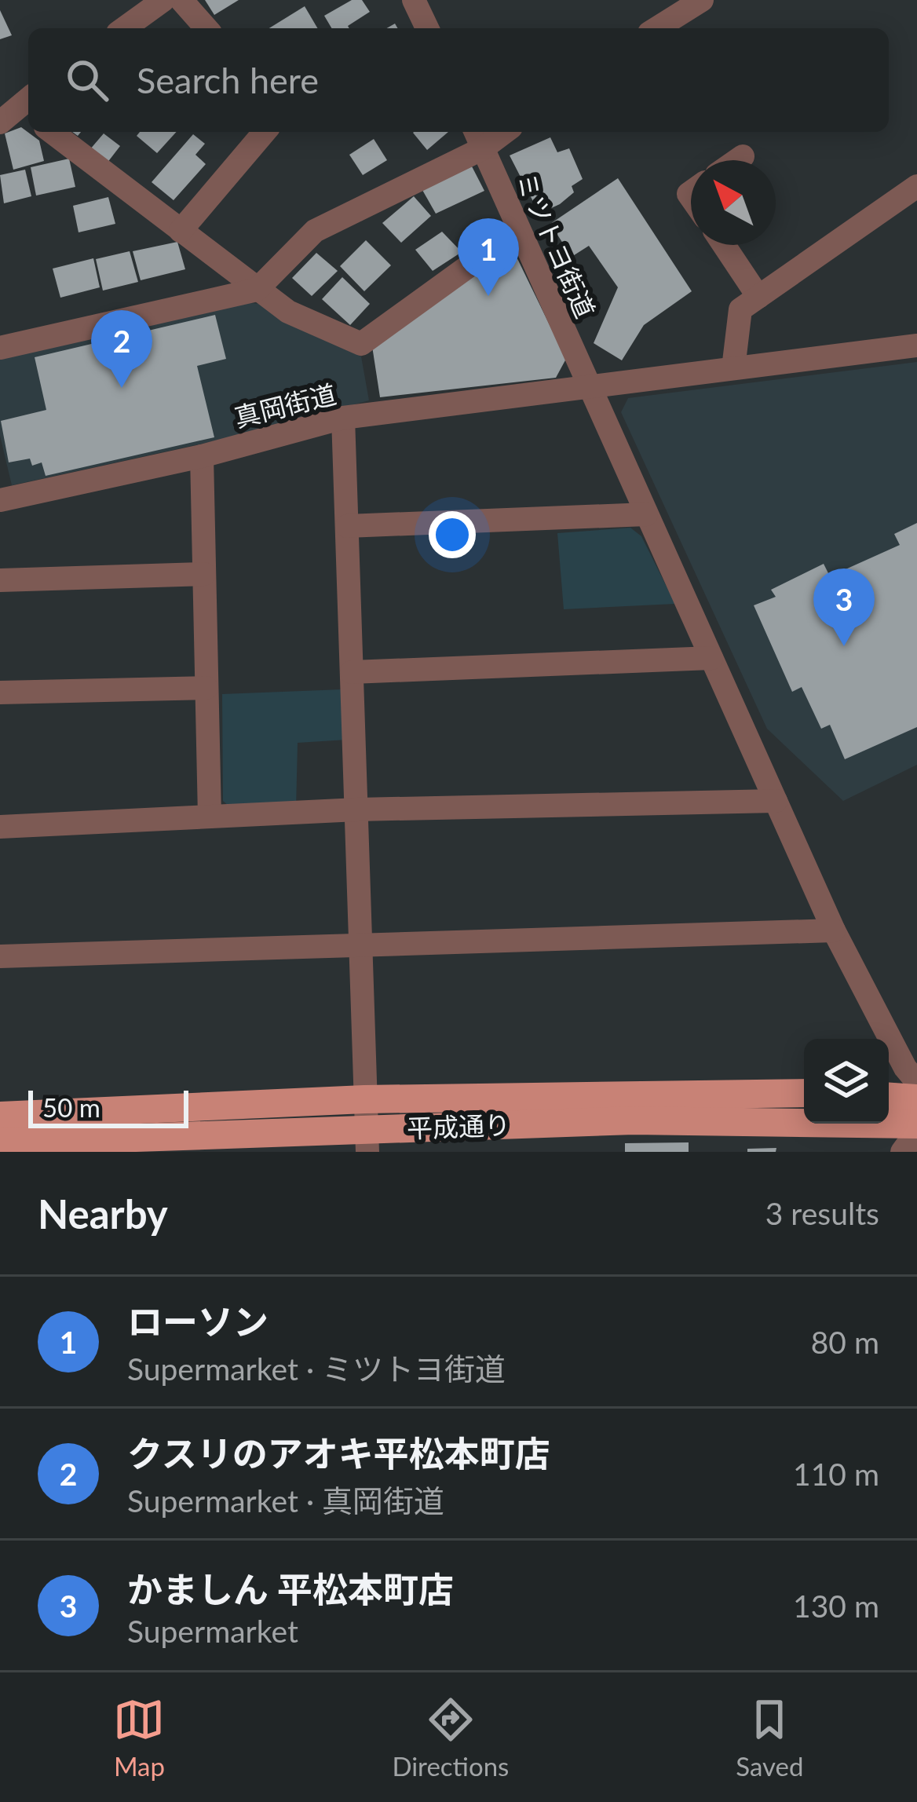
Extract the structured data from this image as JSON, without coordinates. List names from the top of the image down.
{
  "streets": {
    "main road": ["平成通り"],
    "street": ["ミツトヨ街道", "真岡街道"]
  },
  "crossings": [
    ["ミツトヨ街道", "真岡街道"]
  ],
  "scale_bar": "50 m",
  "north": "top left",
  "page": {
    "search": "Search here",
    "pins": ["1", "2", "3"],
    "scale": "50 m",
    "heading": ["Nearby", "3 results"],
    "list": [
      {
        "mark": "1",
        "name": "ローソン",
        "note": "Supermarket · ミツトヨ街道",
        "value": "80 m"
      },
      {
        "mark": "2",
        "name": "クスリのアオキ平松本町店",
        "note": "Supermarket · 真岡街道",
        "value": "110 m"
      },
      {
        "mark": "3",
        "name": "かましん 平松本町店",
        "note": "Supermarket",
        "value": "130 m"
      }
    ],
    "nav": ["Map", "Directions", "Saved"]
  }
}
